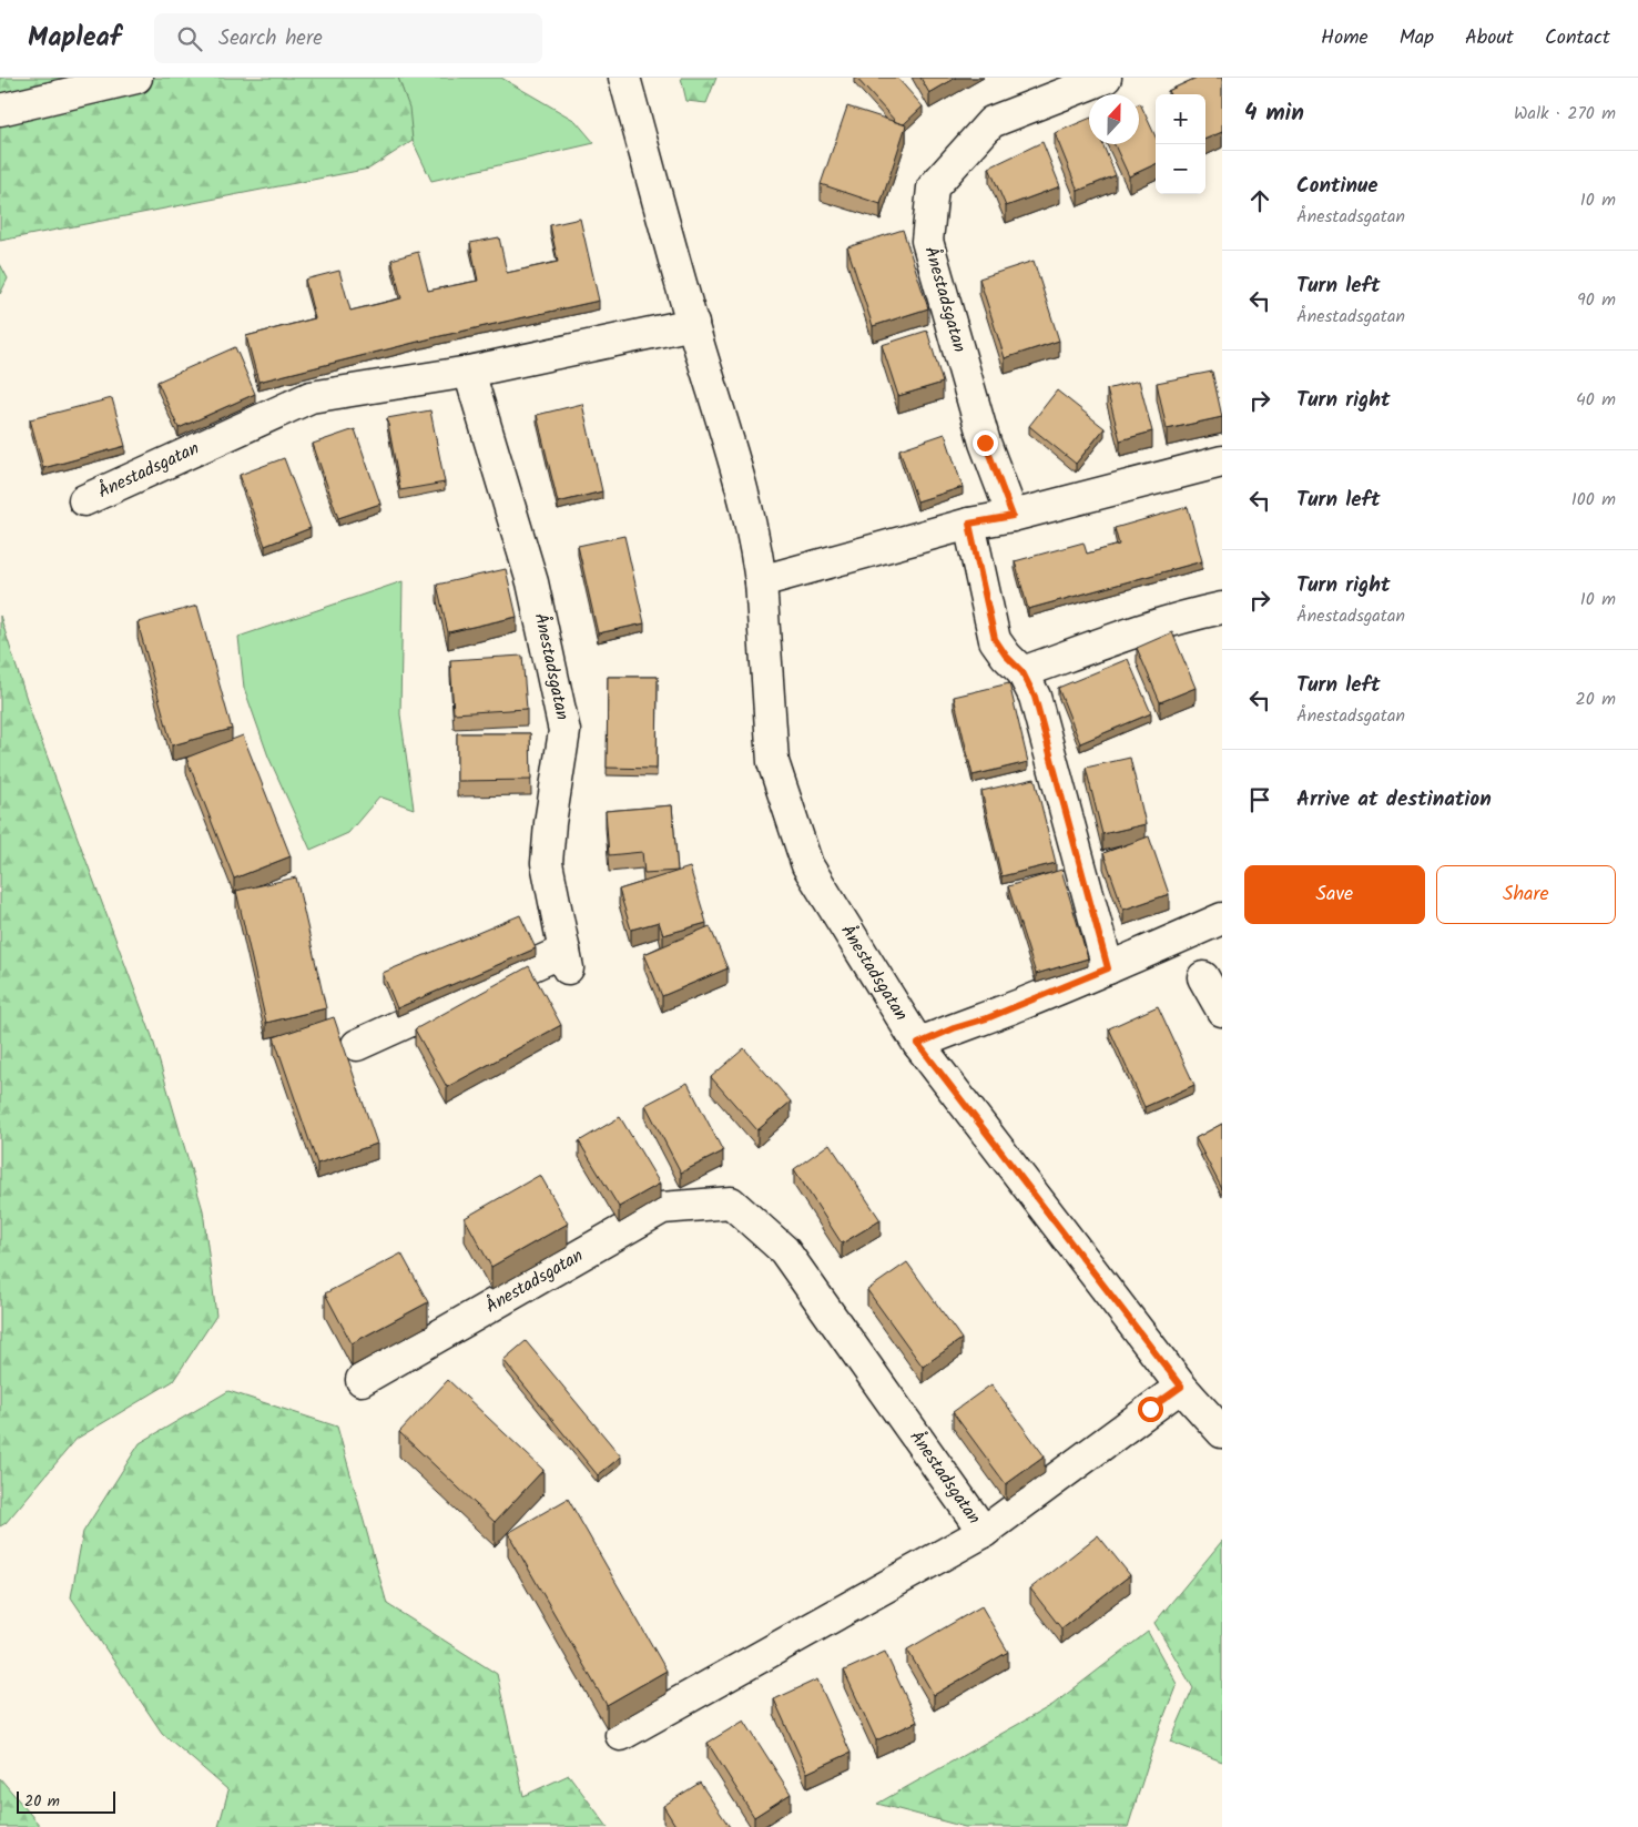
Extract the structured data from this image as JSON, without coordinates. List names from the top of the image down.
{
  "streets": {
    "street": ["Ånestadsgatan"]
  },
  "scale_bar": "20 m",
  "north": "top",
  "page": {
    "header": "Mapleaf",
    "search": "Search here",
    "nav": [
      "Home",
      "Map",
      "About",
      "Contact"
    ],
    "heading": ["4 min", "Walk · 270 m"],
    "map_buttons": ["+", "−"],
    "list": [
      ["Continue", "Ånestadsgatan", "10 m"],
      ["Turn left", "Ånestadsgatan", "90 m"],
      ["Turn right", "40 m"],
      ["Turn left", "100 m"],
      ["Turn right", "Ånestadsgatan", "10 m"],
      ["Turn left", "Ånestadsgatan", "20 m"],
      "Arrive at destination"
    ],
    "buttons": ["Save", "Share"],
    "scale": "20 m"
  }
}
